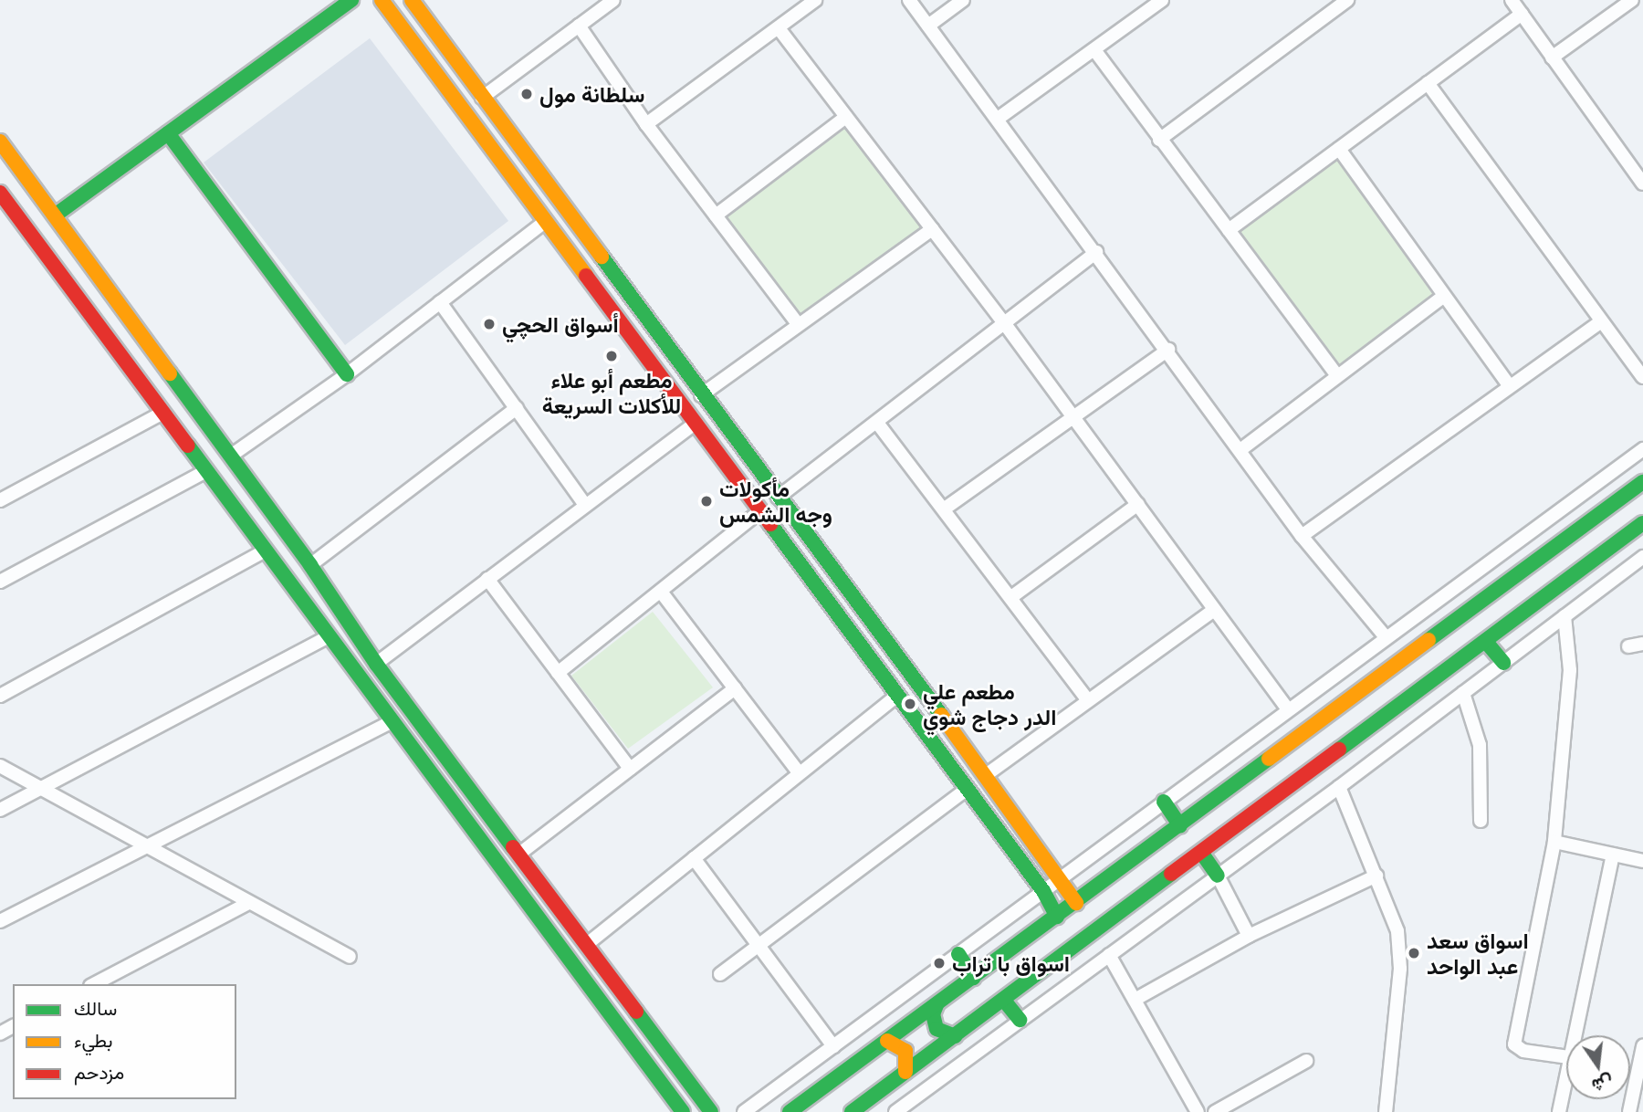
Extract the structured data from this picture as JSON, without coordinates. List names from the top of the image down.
{
  "places": [
    "سلطانة مول",
    "أسواق الحچي",
    "مطعم أبو علاء للأكلات السريعة",
    "مأكولات وجه الشمس",
    "مطعم علي الدر دجاج شوي",
    "اسواق سعد عبد الواحد",
    "اسواق با تراب"
  ],
  "legend": ["سالك", "بطيء", "مزدحم"],
  "north": "bottom"
}
